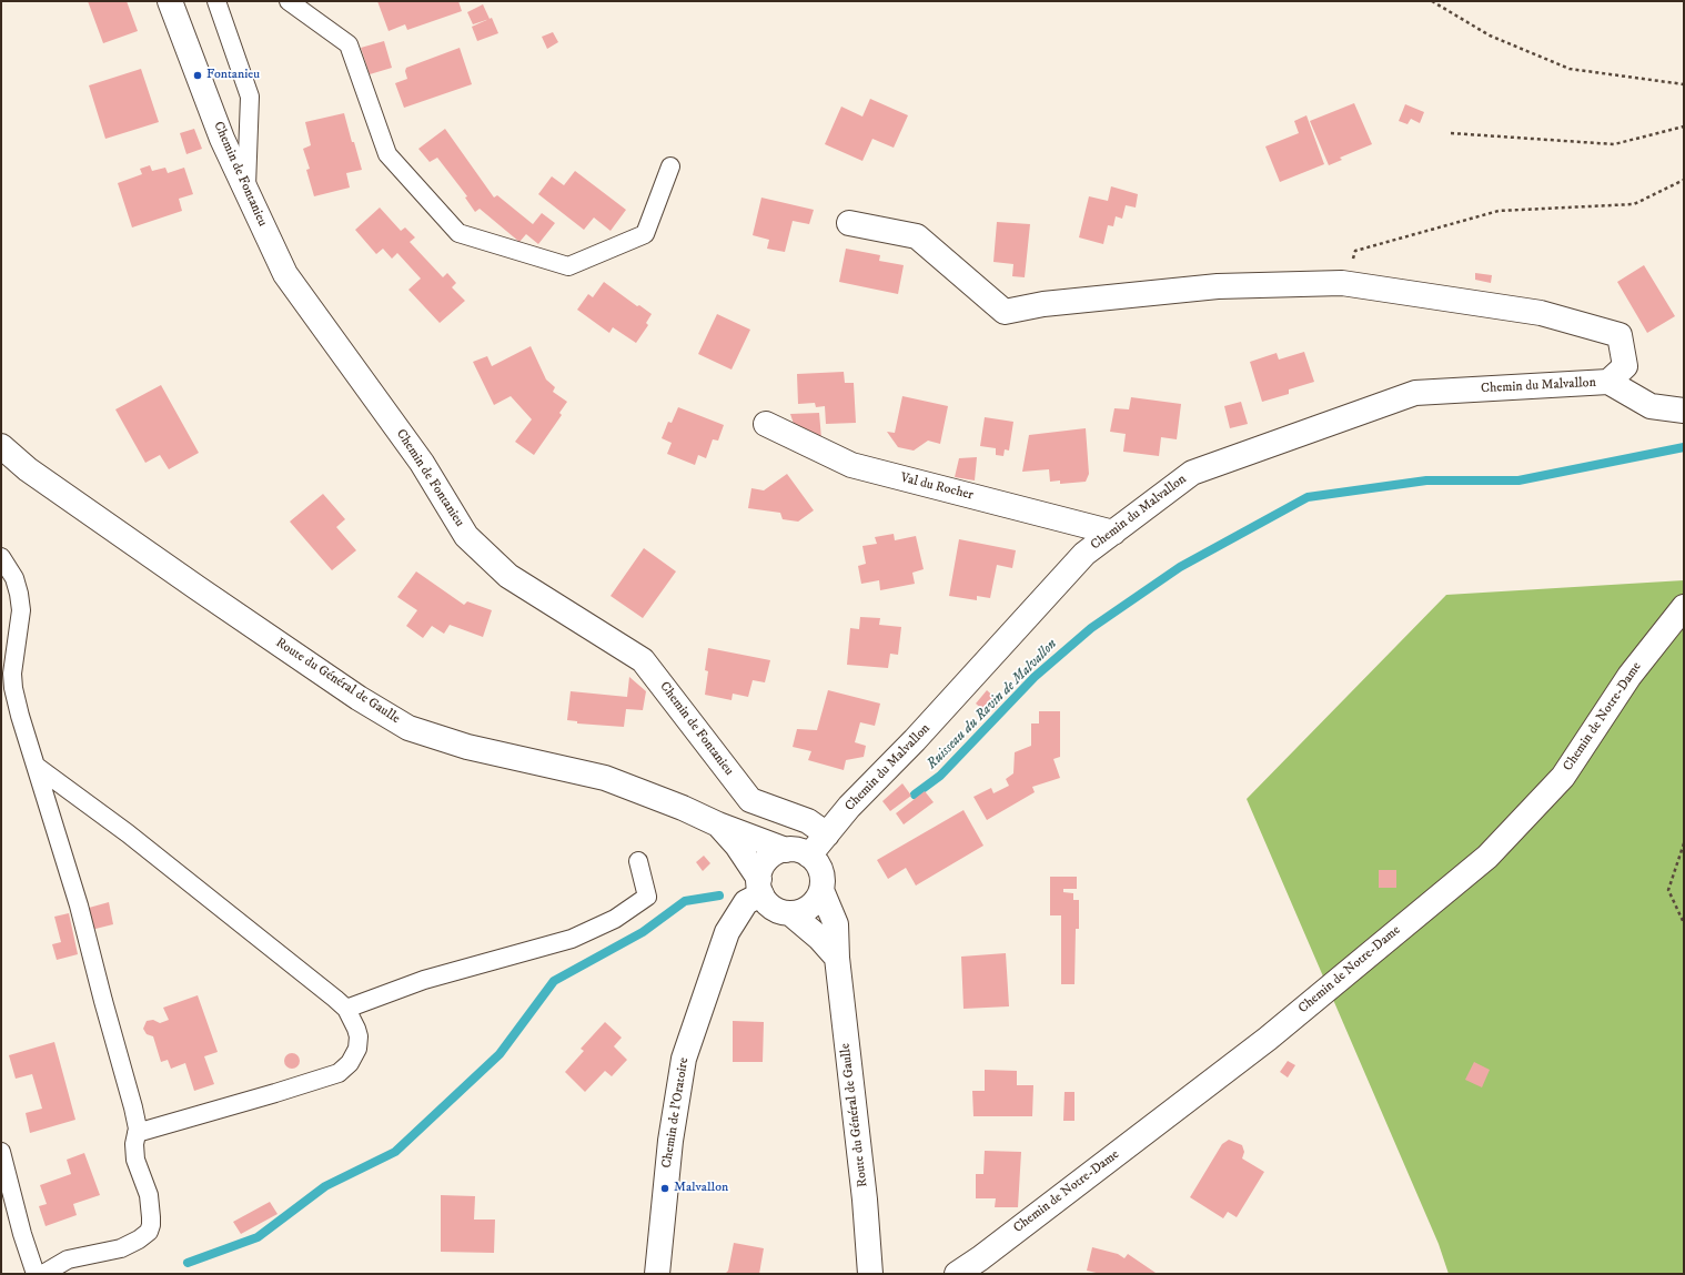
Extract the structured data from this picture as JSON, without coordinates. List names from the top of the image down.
{
  "streets": {
    "street": [
      "Chemin de Fontanieu",
      "Chemin du Malvallon",
      "Val du Rocher",
      "Route du Général de Gaulle",
      "Chemin de Notre-Dame",
      "Chemin de l'Oratoire"
    ]
  },
  "crossings": [
    ["Chemin de Fontanieu", "Chemin du Malvallon"],
    ["Chemin du Malvallon", "Val du Rocher"],
    ["Chemin du Malvallon", "Route du Général de Gaulle"],
    ["Chemin du Malvallon", "Chemin de l'Oratoire"],
    ["Route du Général de Gaulle", "Chemin de l'Oratoire"]
  ],
  "water": ["Ruisseau du Ravin de Malvallon"],
  "places": ["Fontanieu", "Malvallon"]
}
